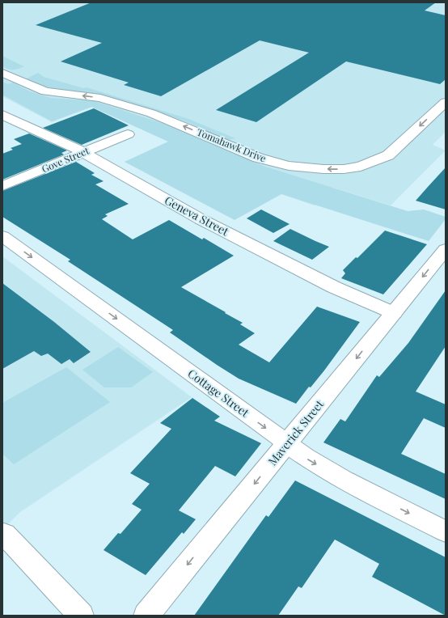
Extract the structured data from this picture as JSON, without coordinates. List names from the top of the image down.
{
  "streets": {
    "street": [
      "Tomahawk Drive",
      "Gove Street",
      "Geneva Street",
      "Cottage Street",
      "Maverick Street"
    ]
  },
  "crossings": [
    ["Gove Street", "Geneva Street"],
    ["Geneva Street", "Maverick Street"],
    ["Cottage Street", "Maverick Street"]
  ],
  "one_way": ["Tomahawk Drive", "Cottage Street", "Maverick Street"]
}
